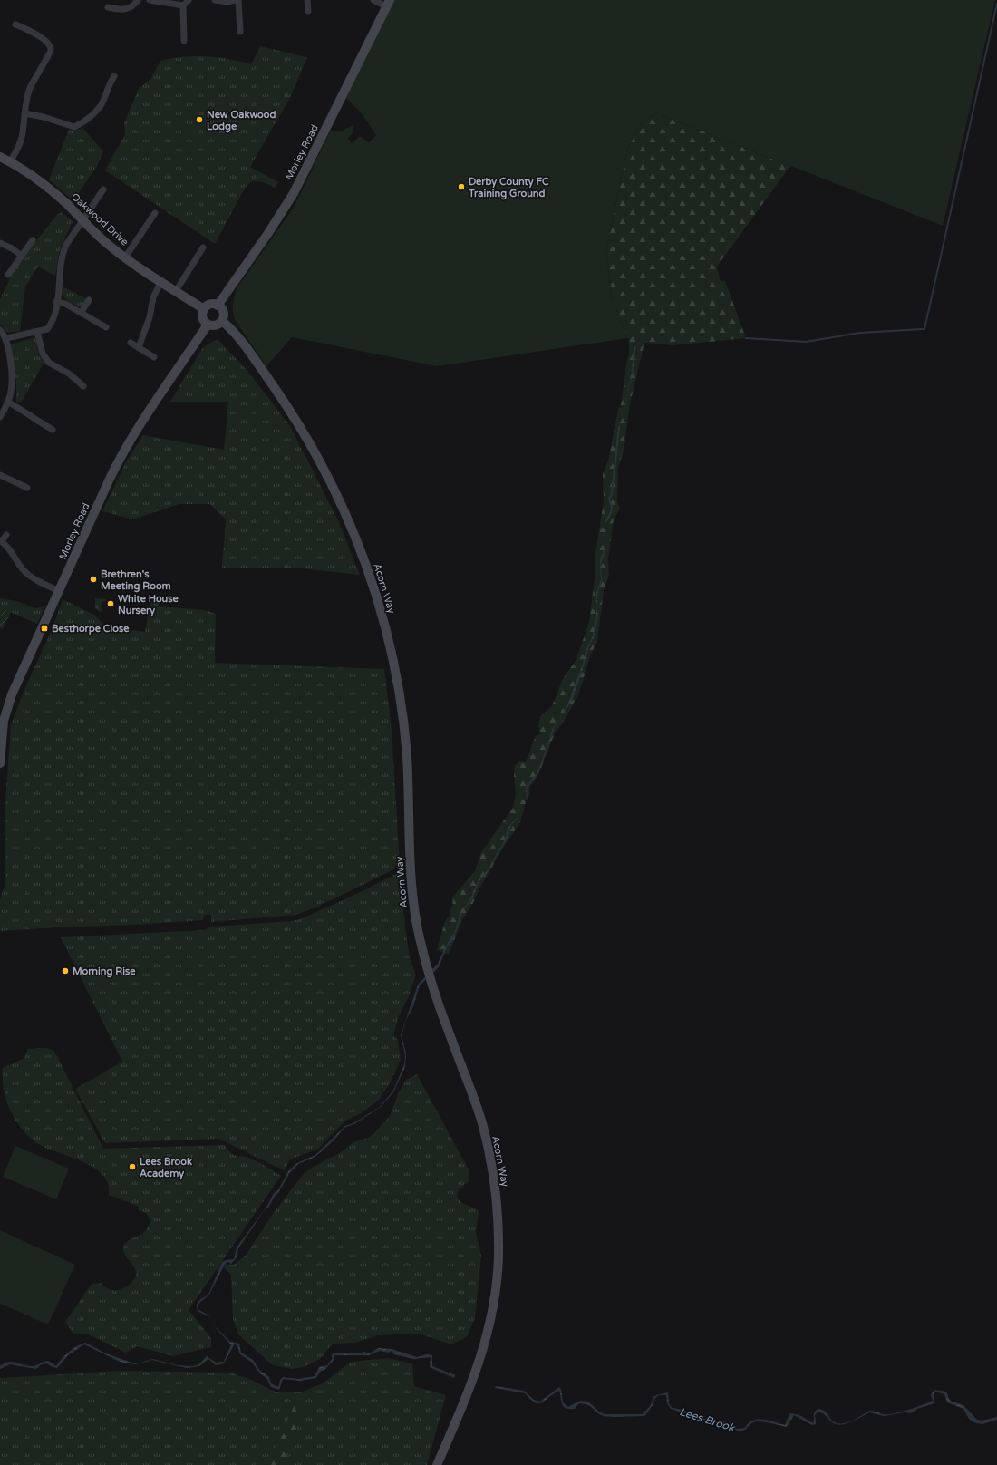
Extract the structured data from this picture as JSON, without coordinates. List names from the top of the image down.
{
  "streets": {
    "street": ["Morley Road", "Oakwood Drive", "Acorn Way"]
  },
  "crossings": [
    ["Morley Road", "Oakwood Drive"],
    ["Morley Road", "Acorn Way"],
    ["Oakwood Drive", "Acorn Way"]
  ],
  "water": ["Lees Brook"],
  "places": {
    "other": [
      "New Oakwood Lodge",
      "Derby County FC Training Ground",
      "Brethren's Meeting Room",
      "White House Nursery",
      "Morning Rise",
      "Lees Brook Academy"
    ],
    "transit": ["Besthorpe Close"]
  }
}
